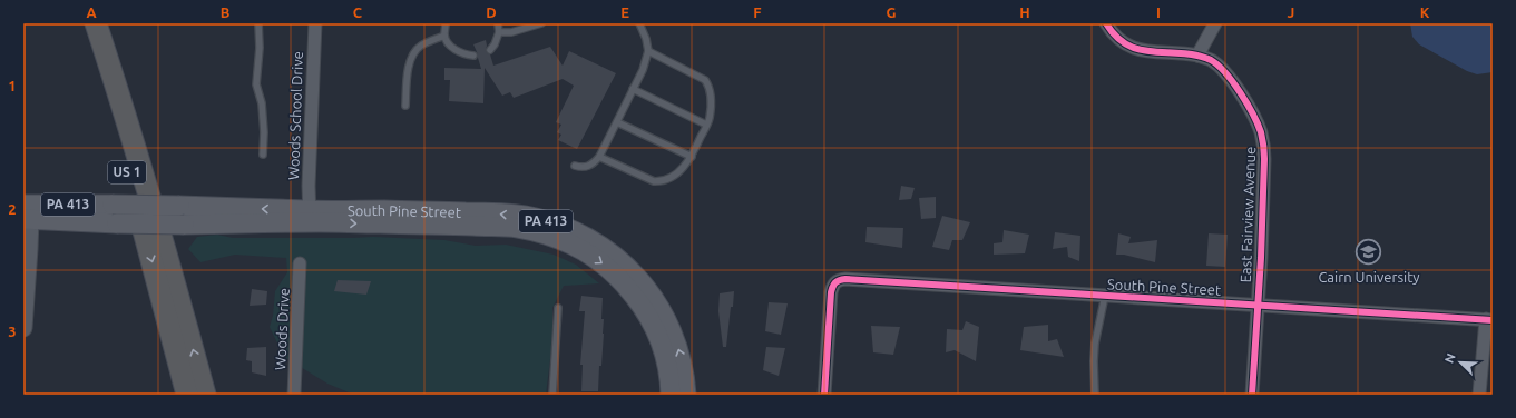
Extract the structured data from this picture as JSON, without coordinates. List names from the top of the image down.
{
  "streets": {
    "highway": ["US 1"],
    "main road": ["PA 413", "South Pine Street"],
    "street": ["Woods School Drive", "East Fairview Avenue", "Woods Drive"]
  },
  "crossings": [
    ["Woods School Drive", "South Pine Street"],
    ["South Pine Street", "East Fairview Avenue"]
  ],
  "places": {
    "school or university": ["Cairn University"]
  },
  "north": "top left",
  "grid": {
    "columns": [
      "A",
      "B",
      "C",
      "D",
      "E",
      "F",
      "G",
      "H",
      "I",
      "J",
      "K"
    ],
    "rows": ["1", "2", "3"]
  }
}
